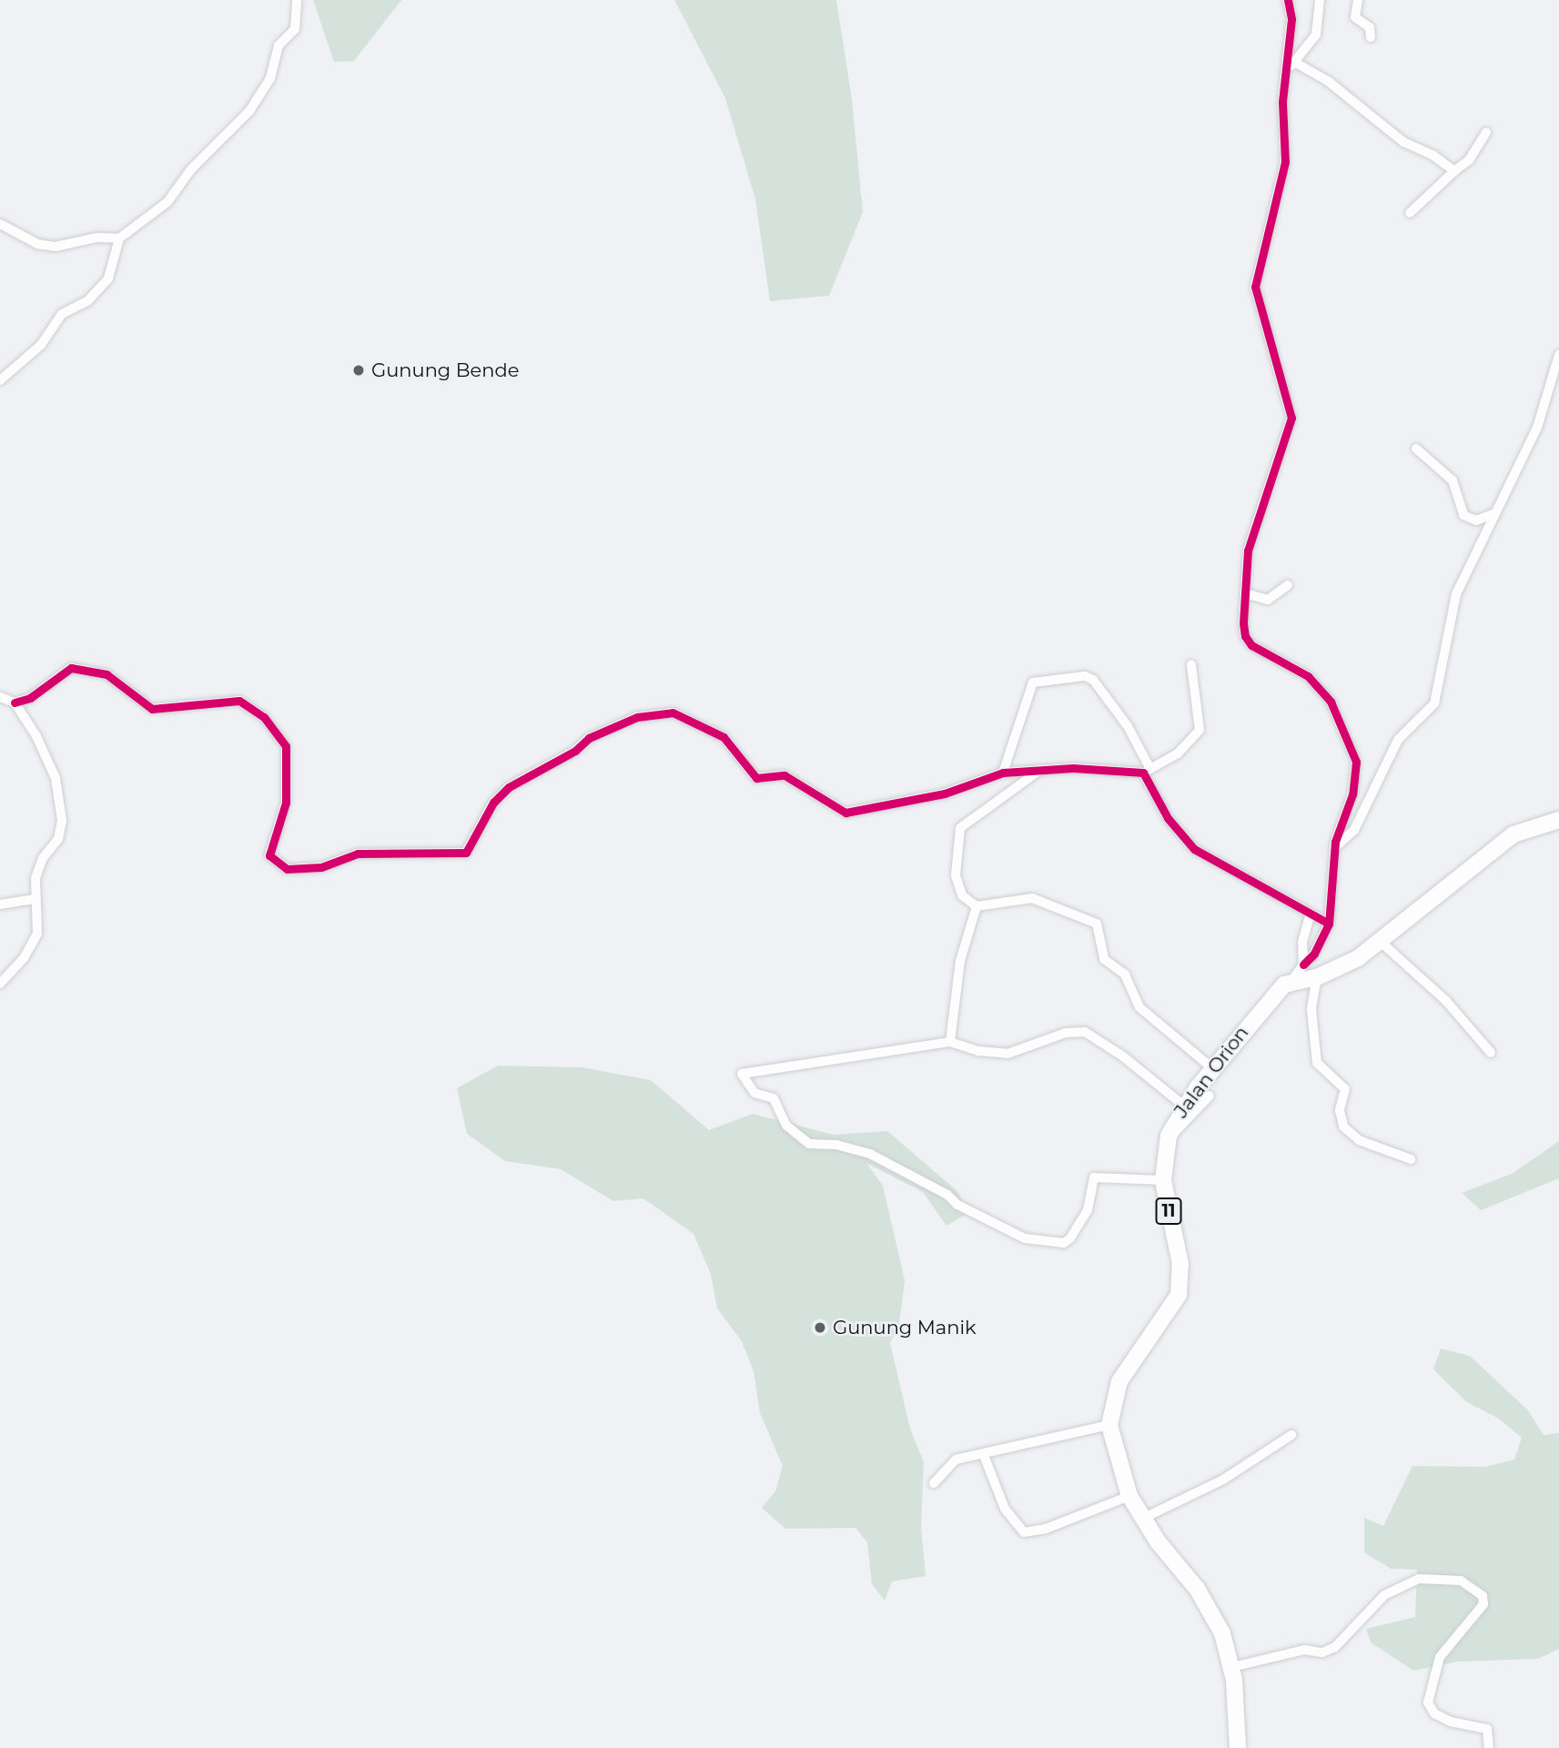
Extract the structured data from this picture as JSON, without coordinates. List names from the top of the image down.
{
  "streets": {
    "highway": ["Jalan Orion", "11"]
  },
  "places": ["Gunung Bende", "Gunung Manik"]
}
